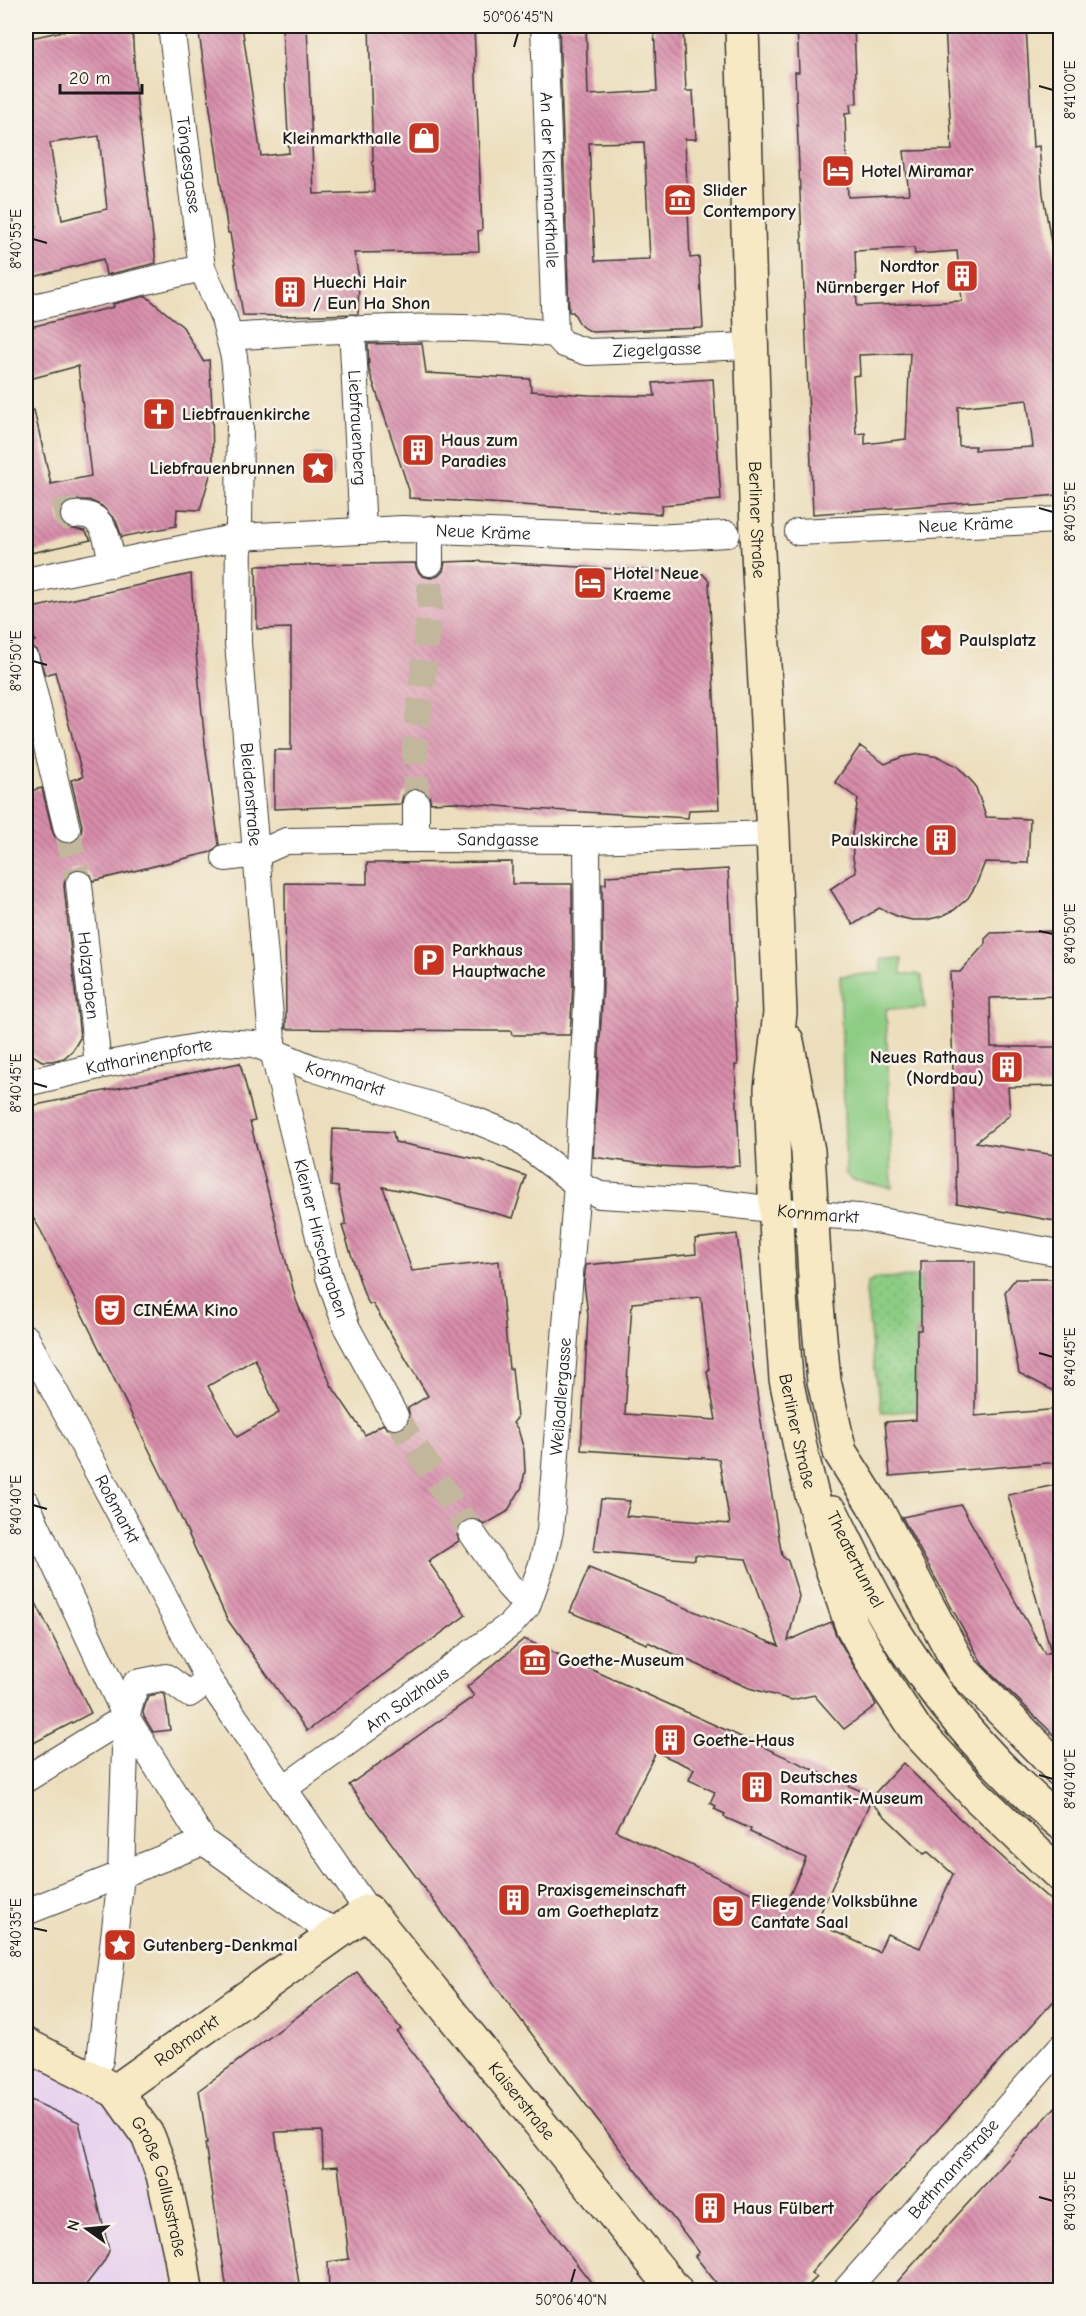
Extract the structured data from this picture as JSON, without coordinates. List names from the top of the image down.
{
  "streets": {
    "main road": [
      "Berliner Straße",
      "Roßmarkt",
      "Theatertunnel",
      "Kaiserstraße",
      "Große Gallusstraße"
    ],
    "street": [
      "Töngesgasse",
      "An der Kleinmarkthalle",
      "Ziegelgasse",
      "Liebfrauenberg",
      "Neue Kräme",
      "Bleidenstraße",
      "Sandgasse",
      "Holzgraben",
      "Katharinenpforte",
      "Kornmarkt",
      "Kleiner Hirschgraben",
      "Weißadlergasse",
      "Am Salzhaus",
      "Bethmannstraße"
    ]
  },
  "crossings": [
    ["An der Kleinmarkthalle", "Ziegelgasse"],
    ["Ziegelgasse", "Berliner Straße"],
    ["Liebfrauenberg", "Neue Kräme"],
    ["Berliner Straße", "Sandgasse"],
    ["Berliner Straße", "Kornmarkt"],
    ["Berliner Straße", "Theatertunnel"],
    ["Neue Kräme", "Bleidenstraße"],
    ["Bleidenstraße", "Sandgasse"],
    ["Bleidenstraße", "Katharinenpforte"],
    ["Bleidenstraße", "Kornmarkt"],
    ["Bleidenstraße", "Kleiner Hirschgraben"],
    ["Holzgraben", "Katharinenpforte"],
    ["Katharinenpforte", "Kornmarkt"],
    ["Katharinenpforte", "Kleiner Hirschgraben"],
    ["Kornmarkt", "Kleiner Hirschgraben"],
    ["Kornmarkt", "Weißadlergasse"],
    ["Weißadlergasse", "Am Salzhaus"],
    ["Roßmarkt", "Am Salzhaus"],
    ["Roßmarkt", "Kaiserstraße"],
    ["Roßmarkt", "Große Gallusstraße"]
  ],
  "places": {
    "shop": ["Kleinmarkthalle"],
    "hotel": ["Hotel Miramar", "Hotel Neue Kraeme"],
    "museum": ["Slider Contempory", "Goethe-Museum"],
    "building": [
      "Nordtor Nürnberger Hof",
      "Huechi Hair / Eun Ha Shon",
      "Haus zum Paradies",
      "Paulskirche",
      "Neues Rathaus (Nordbau)",
      "Goethe-Haus",
      "Deutsches Romantik-Museum",
      "Praxisgemeinschaft am Goetheplatz",
      "Haus Fülbert"
    ],
    "church": ["Liebfrauenkirche"],
    "place": ["Liebfrauenbrunnen", "Paulsplatz", "Gutenberg-Denkmal"],
    "parking": ["Parkhaus Hauptwache"],
    "theatre": ["CINÉMA Kino", "Fliegende Volksbühne Cantate Saal"]
  },
  "scale_bar": "20 m",
  "north": "left",
  "coordinates": [
    "50°06'45\"N",
    "8°41'00\"E",
    "8°40'55\"E",
    "8°40'50\"E",
    "8°40'45\"E",
    "8°40'40\"E",
    "8°40'35\"E",
    "50°06'40\"N"
  ]
}
